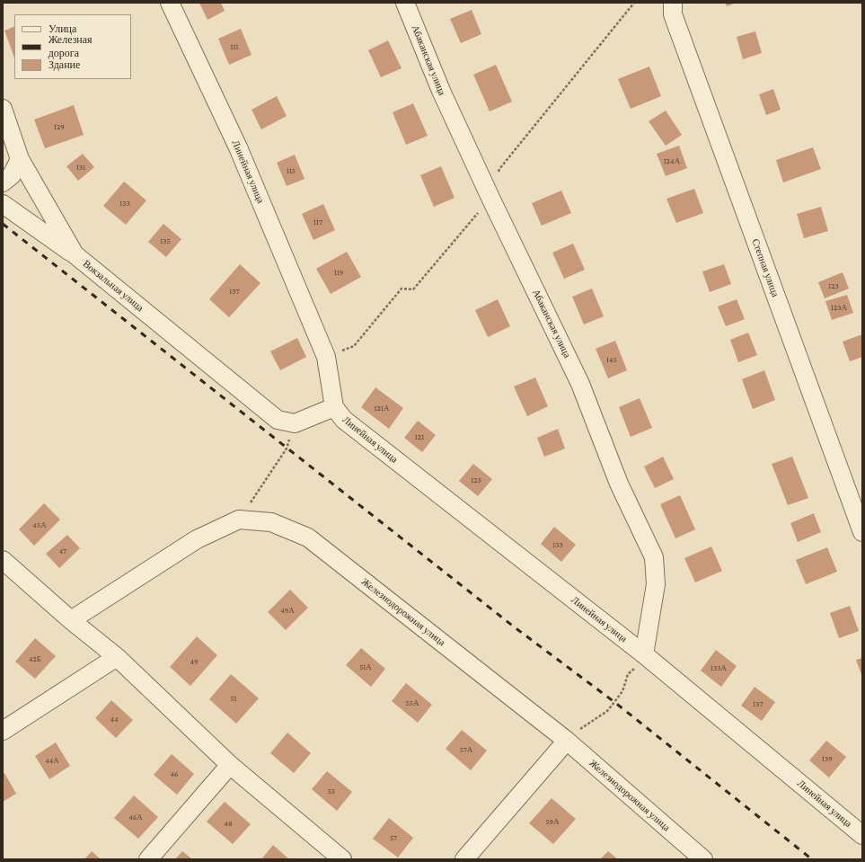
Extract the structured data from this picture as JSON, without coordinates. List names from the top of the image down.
{
  "streets": {
    "street": [
      "Абаканская улица",
      "Линейная улица",
      "Степная улица",
      "Вокзальная улица",
      "Железнодорожная улица"
    ]
  },
  "crossings": [
    ["Абаканская улица", "Линейная улица"],
    ["Линейная улица", "Вокзальная улица"]
  ],
  "house_numbers": [
    "111",
    "129",
    "124А",
    "131",
    "115",
    "133",
    "117",
    "135",
    "119",
    "123",
    "137",
    "123А",
    "145",
    "121А",
    "121",
    "123",
    "45А",
    "133",
    "47",
    "49А",
    "42Б",
    "49",
    "51А",
    "133А",
    "51",
    "55А",
    "137",
    "44",
    "57А",
    "139",
    "44А",
    "46",
    "55",
    "46А",
    "59А",
    "48",
    "57"
  ],
  "legend": ["Улица", "Железная дорога", "Здание"]
}
